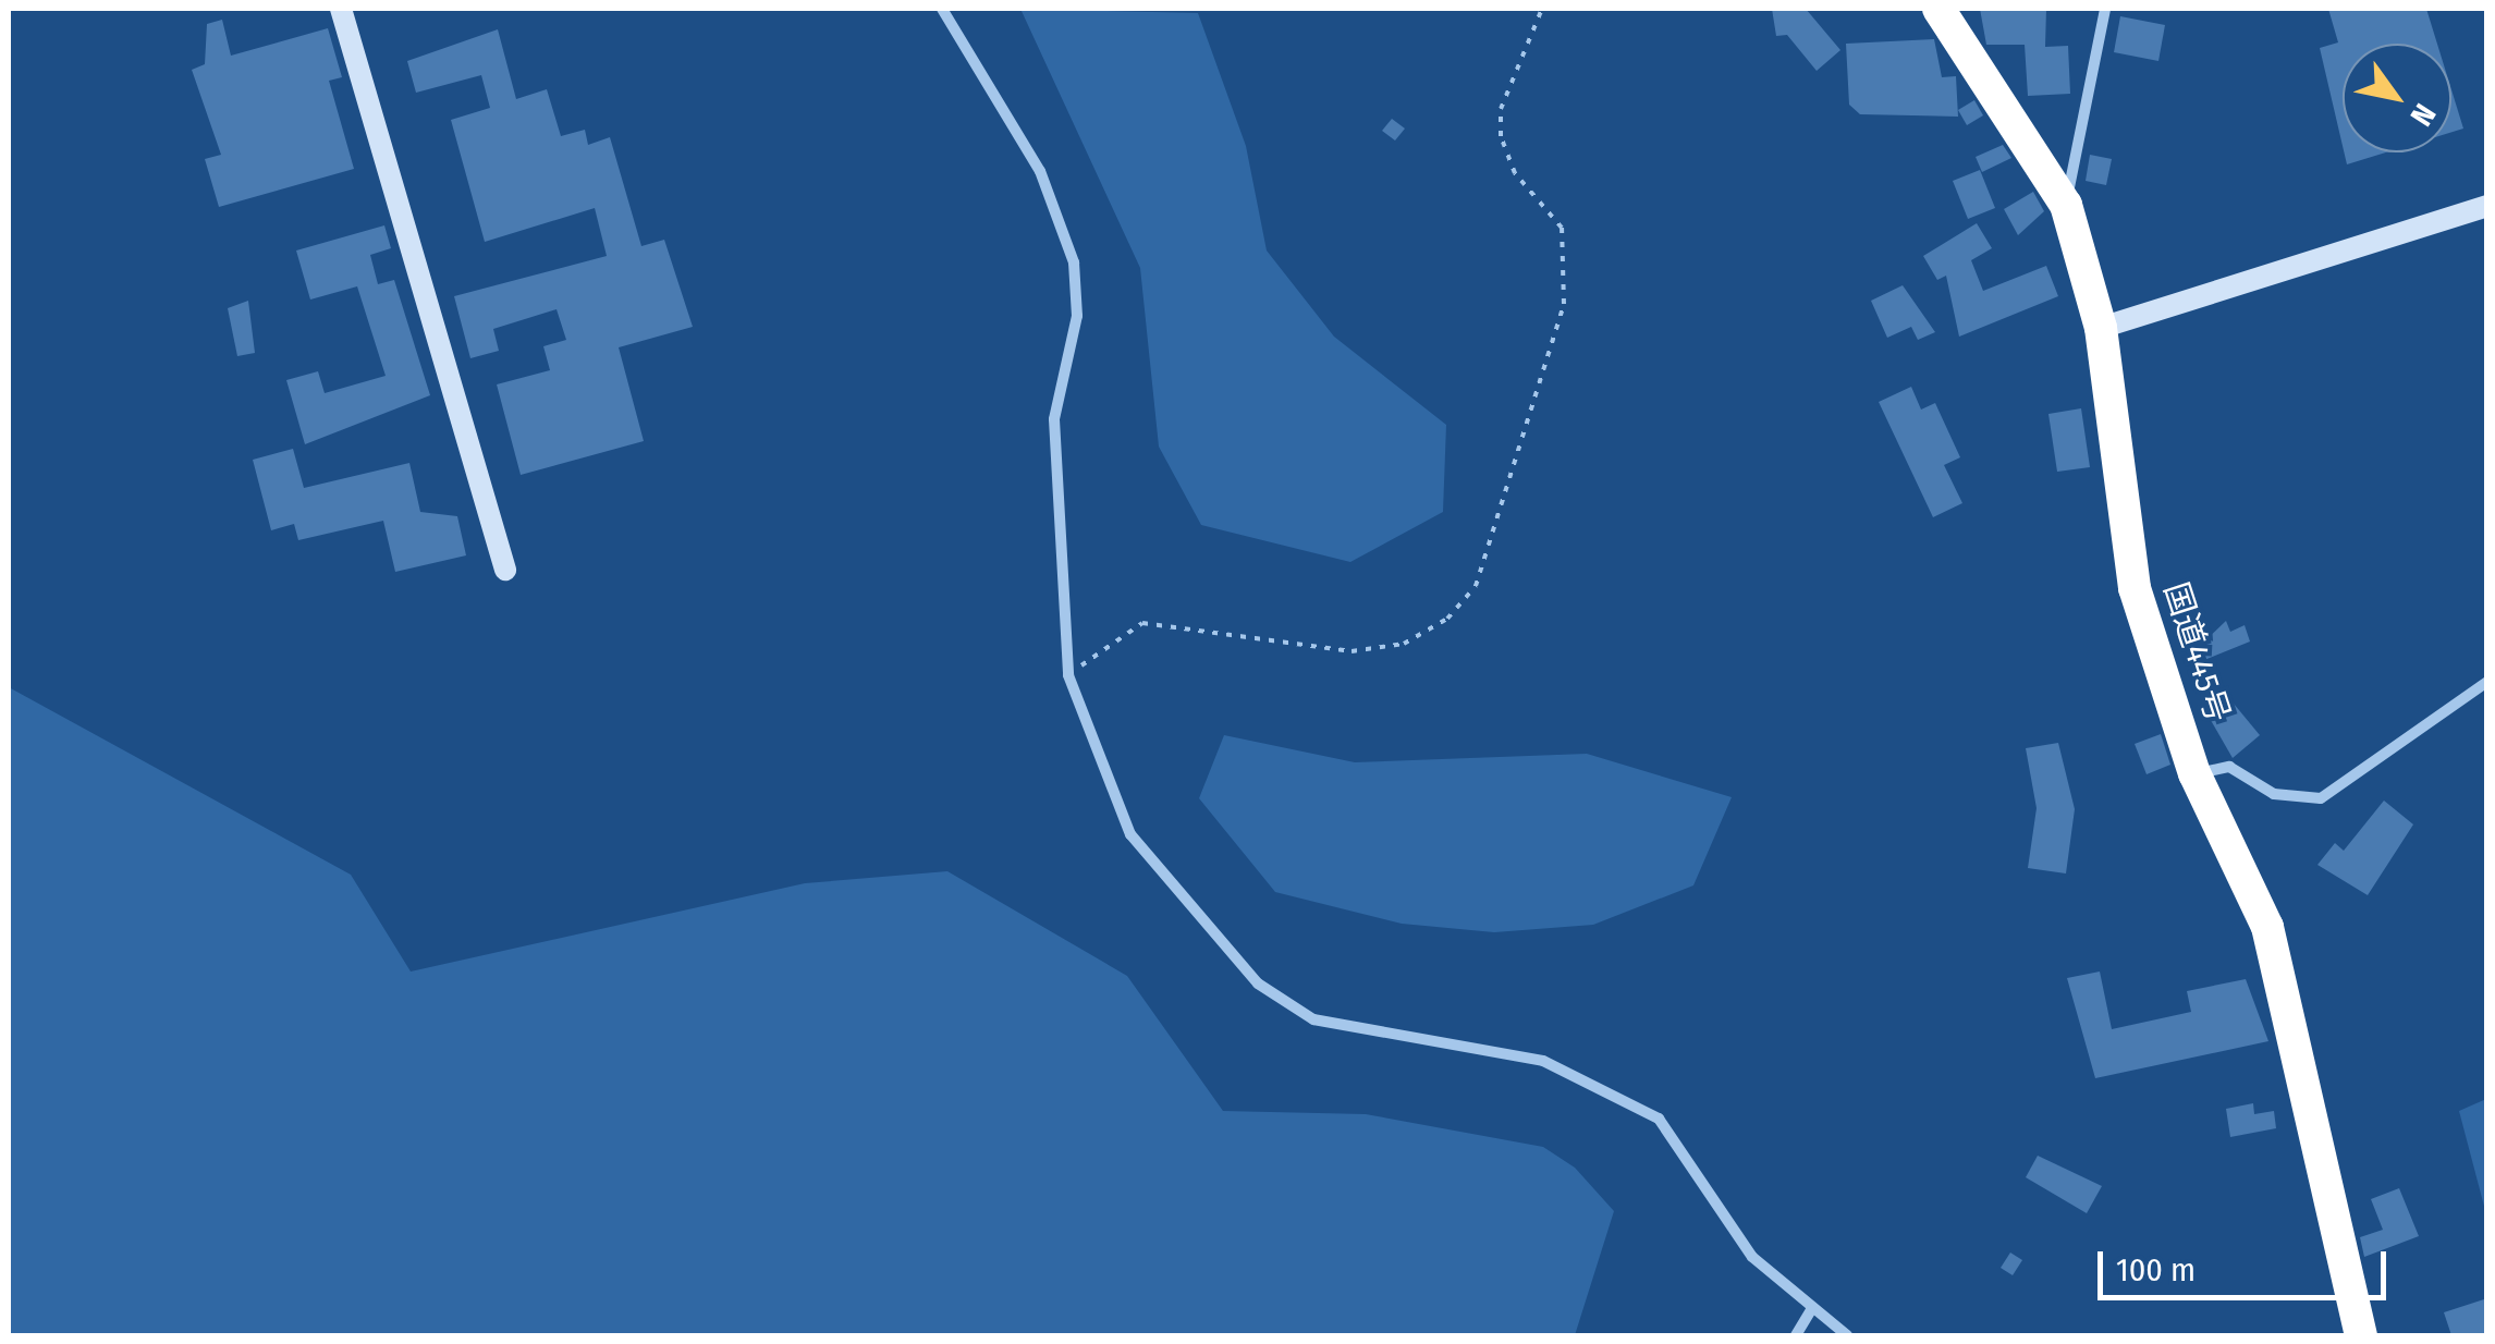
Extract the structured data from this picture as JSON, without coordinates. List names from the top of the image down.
{
  "streets": {
    "highway": ["国道445号"]
  },
  "scale_bar": "100 m",
  "north": "bottom right"
}
